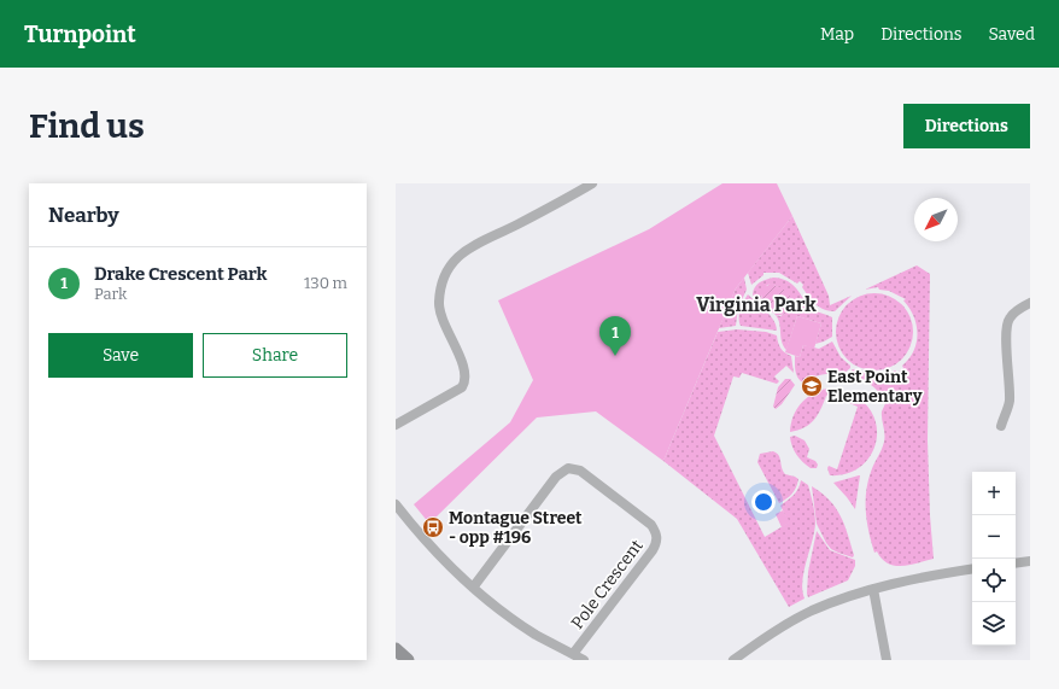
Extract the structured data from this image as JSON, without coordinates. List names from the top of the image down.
{
  "streets": {
    "street": ["Pole Crescent"]
  },
  "districts": ["Virginia Park"],
  "places": {
    "school or university": ["East Point Elementary"],
    "bus stop": ["Montague Street - opp #196"]
  },
  "north": "bottom left",
  "page": {
    "header": "Turnpoint",
    "nav": ["Map", "Directions", "Saved"],
    "buttons": [
      "Directions",
      ["Save", "Share"]
    ],
    "title": "Find us",
    "heading": "Nearby",
    "list": [
      {
        "mark": "1",
        "name": "Drake Crescent Park",
        "note": "Park",
        "value": "130 m"
      }
    ],
    "pins": "1",
    "map_buttons": ["+", "−"]
  }
}
